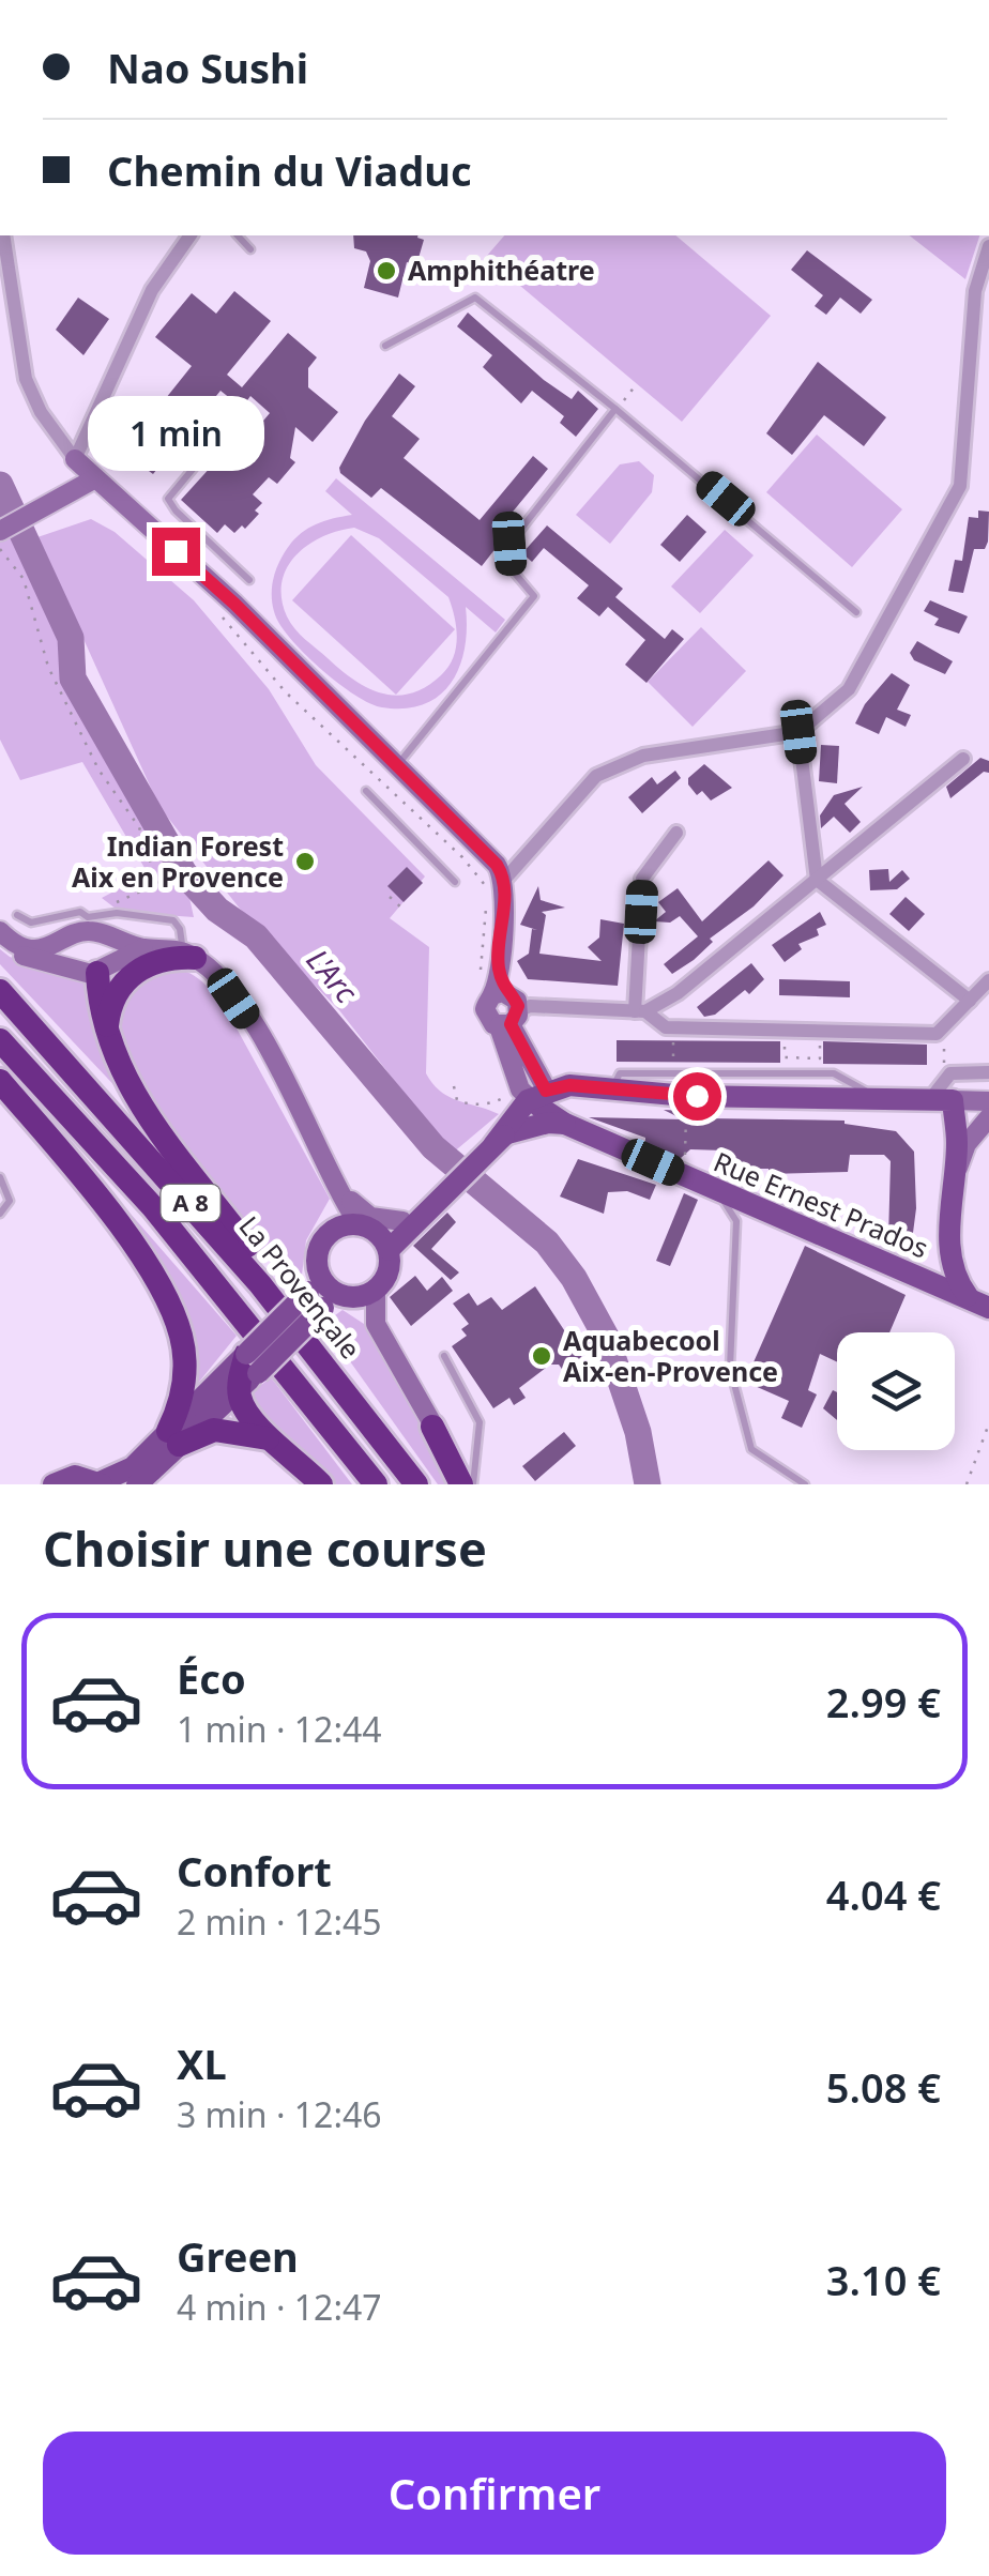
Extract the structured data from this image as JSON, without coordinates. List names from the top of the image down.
{
  "streets": {
    "highway": ["A 8", "La Provençale"],
    "main road": ["Rue Ernest Prados"]
  },
  "water": ["L'Arc"],
  "places": ["Amphithéatre", "Indian Forest Aix en Provence", "Aquabecool Aix-en-Provence"],
  "page": {
    "banner": ["Nao Sushi", "Chemin du Viaduc"],
    "bubble": "1 min",
    "heading": "Choisir une course",
    "list": [
      {
        "name": "Éco",
        "note": "1 min · 12:44",
        "value": "2.99 €"
      },
      {
        "name": "Confort",
        "note": "2 min · 12:45",
        "value": "4.04 €"
      },
      {
        "name": "XL",
        "note": "3 min · 12:46",
        "value": "5.08 €"
      },
      {
        "name": "Green",
        "note": "4 min · 12:47",
        "value": "3.10 €"
      }
    ],
    "buttons": "Confirmer"
  }
}
